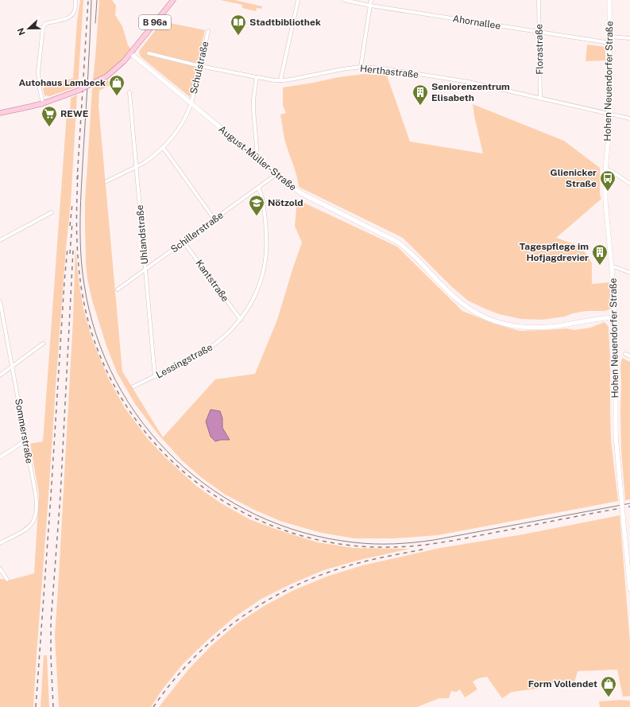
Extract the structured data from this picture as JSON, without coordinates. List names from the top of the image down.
{
  "streets": {
    "main road": ["B 96a", "Hohen Neuendorfer Straße", "August-Müller-Straße"],
    "street": [
      "Ahornallee",
      "Florastraße",
      "Schulstraße",
      "Herthastraße",
      "Schillerstraße",
      "Uhlandstraße",
      "Kantstraße",
      "Lessingstraße",
      "Sommerstraße"
    ]
  },
  "crossings": [
    ["B 96a", "August-Müller-Straße"],
    ["Ahornallee", "Florastraße"],
    ["Ahornallee", "Hohen Neuendorfer Straße"],
    ["Florastraße", "Herthastraße"],
    ["Schulstraße", "Herthastraße"],
    ["Schulstraße", "August-Müller-Straße"],
    ["Schulstraße", "Uhlandstraße"],
    ["Herthastraße", "Hohen Neuendorfer Straße"],
    ["Hohen Neuendorfer Straße", "August-Müller-Straße"],
    ["August-Müller-Straße", "Schillerstraße"],
    ["Schillerstraße", "Uhlandstraße"],
    ["Schillerstraße", "Kantstraße"],
    ["Schillerstraße", "Lessingstraße"],
    ["Uhlandstraße", "Lessingstraße"],
    ["Kantstraße", "Lessingstraße"]
  ],
  "places": {
    "library": ["Stadtbibliothek"],
    "shop": ["Autohaus Lambeck", "Form Vollendet"],
    "building": ["Seniorenzentrum Elisabeth", "Tagespflege im Hofjagdrevier"],
    "supermarket": ["REWE"],
    "bus stop": ["Glienicker Straße"],
    "school or university": ["Nötzold"]
  },
  "north": "left"
}
